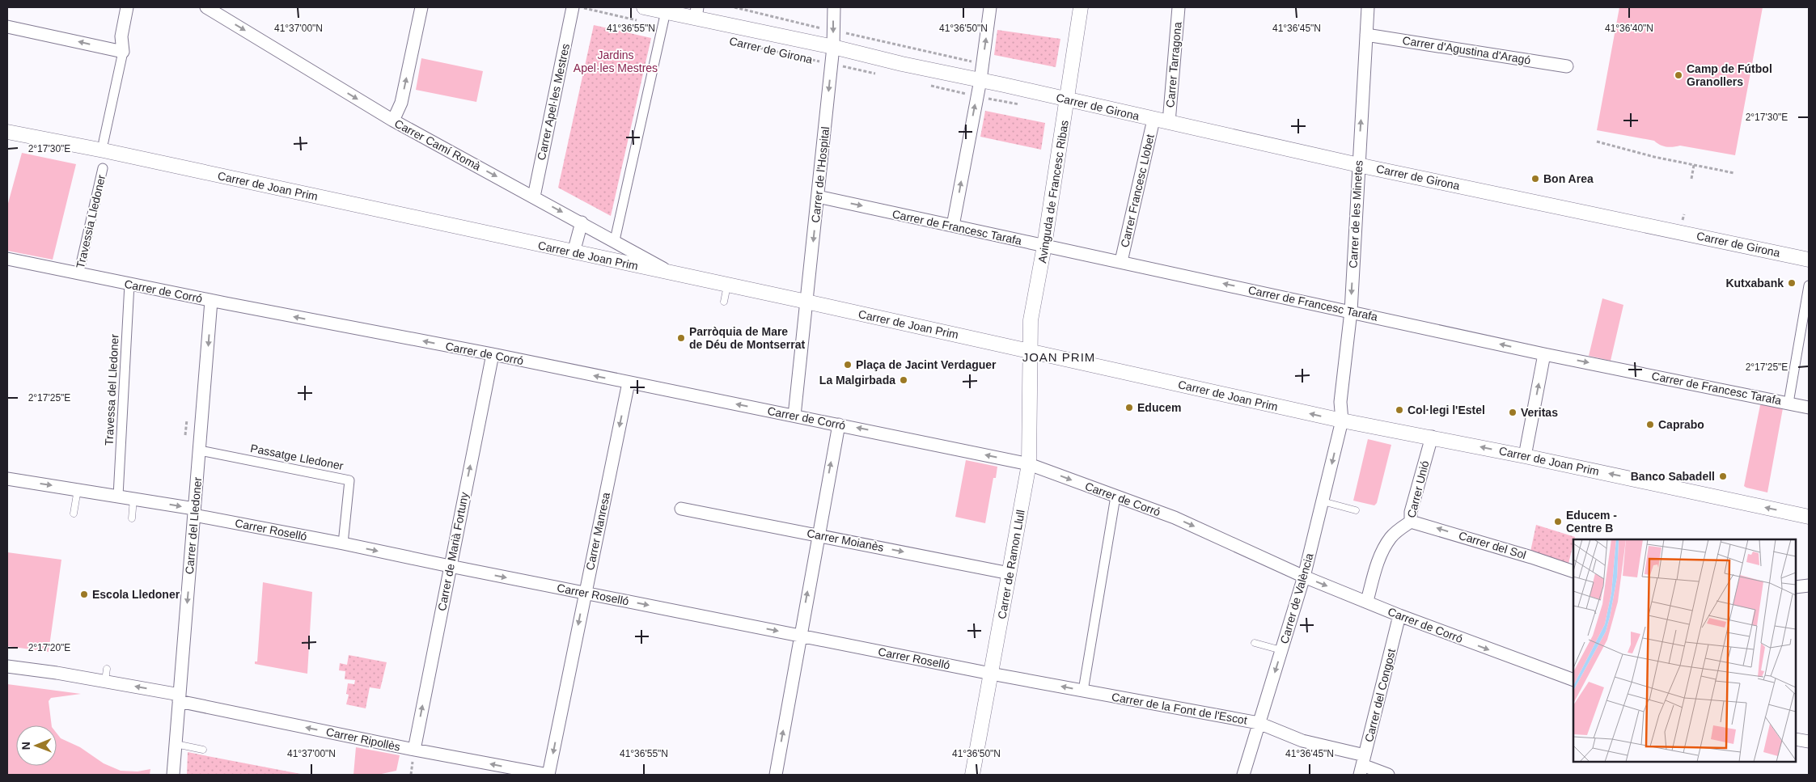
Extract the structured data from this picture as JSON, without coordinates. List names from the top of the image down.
{
  "streets": {
    "street": [
      "Carrer de Girona",
      "Carrer d'Agustina d'Aragó",
      "Carrer Tarragona",
      "Carrer Apel·les Mestres",
      "Carrer Camí Romà",
      "Carrer de l'Hospital",
      "Carrer de Joan Prim",
      "Carrer Francesc Llobet",
      "Avinguda de Francesc Ribas",
      "Carrer de les Minetes",
      "Travessia Lledoner",
      "Carrer de Francesc Tarafa",
      "Carrer de Corró",
      "Travessa del Lledoner",
      "Passatge Lledoner",
      "Carrer Unió",
      "Carrer del Lledoner",
      "Carrer Roselló",
      "Carrer Manresa",
      "Carrer Moianès",
      "Carrer del Sol",
      "Carrer de Marià Fortuny",
      "Carrer de Ramon Llull",
      "Carrer de València",
      "Carrer del Congost",
      "Carrer de la Font de l'Escot",
      "Carrer Ripollès"
    ]
  },
  "crossings": [
    ["Carrer de Girona", "Carrer Tarragona"],
    ["Carrer de Girona", "Carrer de l'Hospital"],
    ["Carrer de Girona", "Carrer Francesc Llobet"],
    ["Carrer de Girona", "Avinguda de Francesc Ribas"],
    ["Carrer de Girona", "Carrer de les Minetes"],
    ["Carrer d'Agustina d'Aragó", "Carrer de les Minetes"],
    ["Carrer Apel·les Mestres", "Carrer Camí Romà"],
    ["Carrer Camí Romà", "Carrer de Joan Prim"],
    ["Carrer de l'Hospital", "Carrer de Joan Prim"],
    ["Carrer de l'Hospital", "Carrer de Francesc Tarafa"],
    ["Carrer de l'Hospital", "Carrer de Corró"],
    ["Carrer de Joan Prim", "Avinguda de Francesc Ribas"],
    ["Carrer de Joan Prim", "Carrer de les Minetes"],
    ["Carrer de Joan Prim", "Carrer Unió"],
    ["Carrer de Joan Prim", "Carrer de Ramon Llull"],
    ["Carrer de Joan Prim", "Carrer de València"],
    ["Carrer Francesc Llobet", "Carrer de Francesc Tarafa"],
    ["Avinguda de Francesc Ribas", "Carrer de Francesc Tarafa"],
    ["Avinguda de Francesc Ribas", "Carrer de Ramon Llull"],
    ["Carrer de les Minetes", "Carrer de Francesc Tarafa"],
    ["Carrer de les Minetes", "Carrer de València"],
    ["Travessia Lledoner", "Carrer de Corró"],
    ["Carrer de Corró", "Travessa del Lledoner"],
    ["Carrer de Corró", "Carrer Unió"],
    ["Carrer de Corró", "Carrer del Lledoner"],
    ["Carrer de Corró", "Carrer Manresa"],
    ["Carrer de Corró", "Carrer de Marià Fortuny"],
    ["Carrer de Corró", "Carrer de Ramon Llull"],
    ["Carrer de Corró", "Carrer de València"],
    ["Carrer de Corró", "Carrer del Congost"],
    ["Travessa del Lledoner", "Carrer Roselló"],
    ["Passatge Lledoner", "Carrer del Lledoner"],
    ["Passatge Lledoner", "Carrer Roselló"],
    ["Carrer Unió", "Carrer del Sol"],
    ["Carrer del Lledoner", "Carrer Roselló"],
    ["Carrer del Lledoner", "Carrer Ripollès"],
    ["Carrer Roselló", "Carrer Manresa"],
    ["Carrer Roselló", "Carrer de Marià Fortuny"],
    ["Carrer Roselló", "Carrer de Ramon Llull"],
    ["Carrer Roselló", "Carrer de la Font de l'Escot"],
    ["Carrer Manresa", "Carrer Ripollès"],
    ["Carrer Moianès", "Carrer de Ramon Llull"],
    ["Carrer de Marià Fortuny", "Carrer Ripollès"],
    ["Carrer de Ramon Llull", "Carrer de la Font de l'Escot"],
    ["Carrer de València", "Carrer de la Font de l'Escot"],
    ["Carrer del Congost", "Carrer de la Font de l'Escot"]
  ],
  "one_way": [
    "Carrer Camí Romà",
    "Carrer de l'Hospital",
    "Carrer de Joan Prim",
    "Carrer del Lledoner",
    "Carrer Roselló",
    "Carrer Manresa",
    "Carrer Moianès",
    "Carrer del Sol",
    "Carrer de Marià Fortuny",
    "Carrer de València",
    "Carrer Ripollès"
  ],
  "districts": ["JOAN PRIM"],
  "parks": ["Jardins Apel·les Mestres"],
  "places": [
    "Camp de Fútbol Granollers",
    "Bon Area",
    "Kutxabank",
    "Parròquia de Mare de Déu de Montserrat",
    "Plaça de Jacint Verdaguer",
    "La Malgirbada",
    "Educem",
    "Col·legi l'Estel",
    "Veritas",
    "Caprabo",
    "Banco Sabadell",
    "Educem - Centre B",
    "Escola Lledoner"
  ],
  "north": "left",
  "coordinates": [
    "41°37'00\"N",
    "41°36'55\"N",
    "41°36'50\"N",
    "41°36'45\"N",
    "41°36'40\"N",
    "2°17'30\"E",
    "2°17'25\"E",
    "2°17'20\"E"
  ]
}
